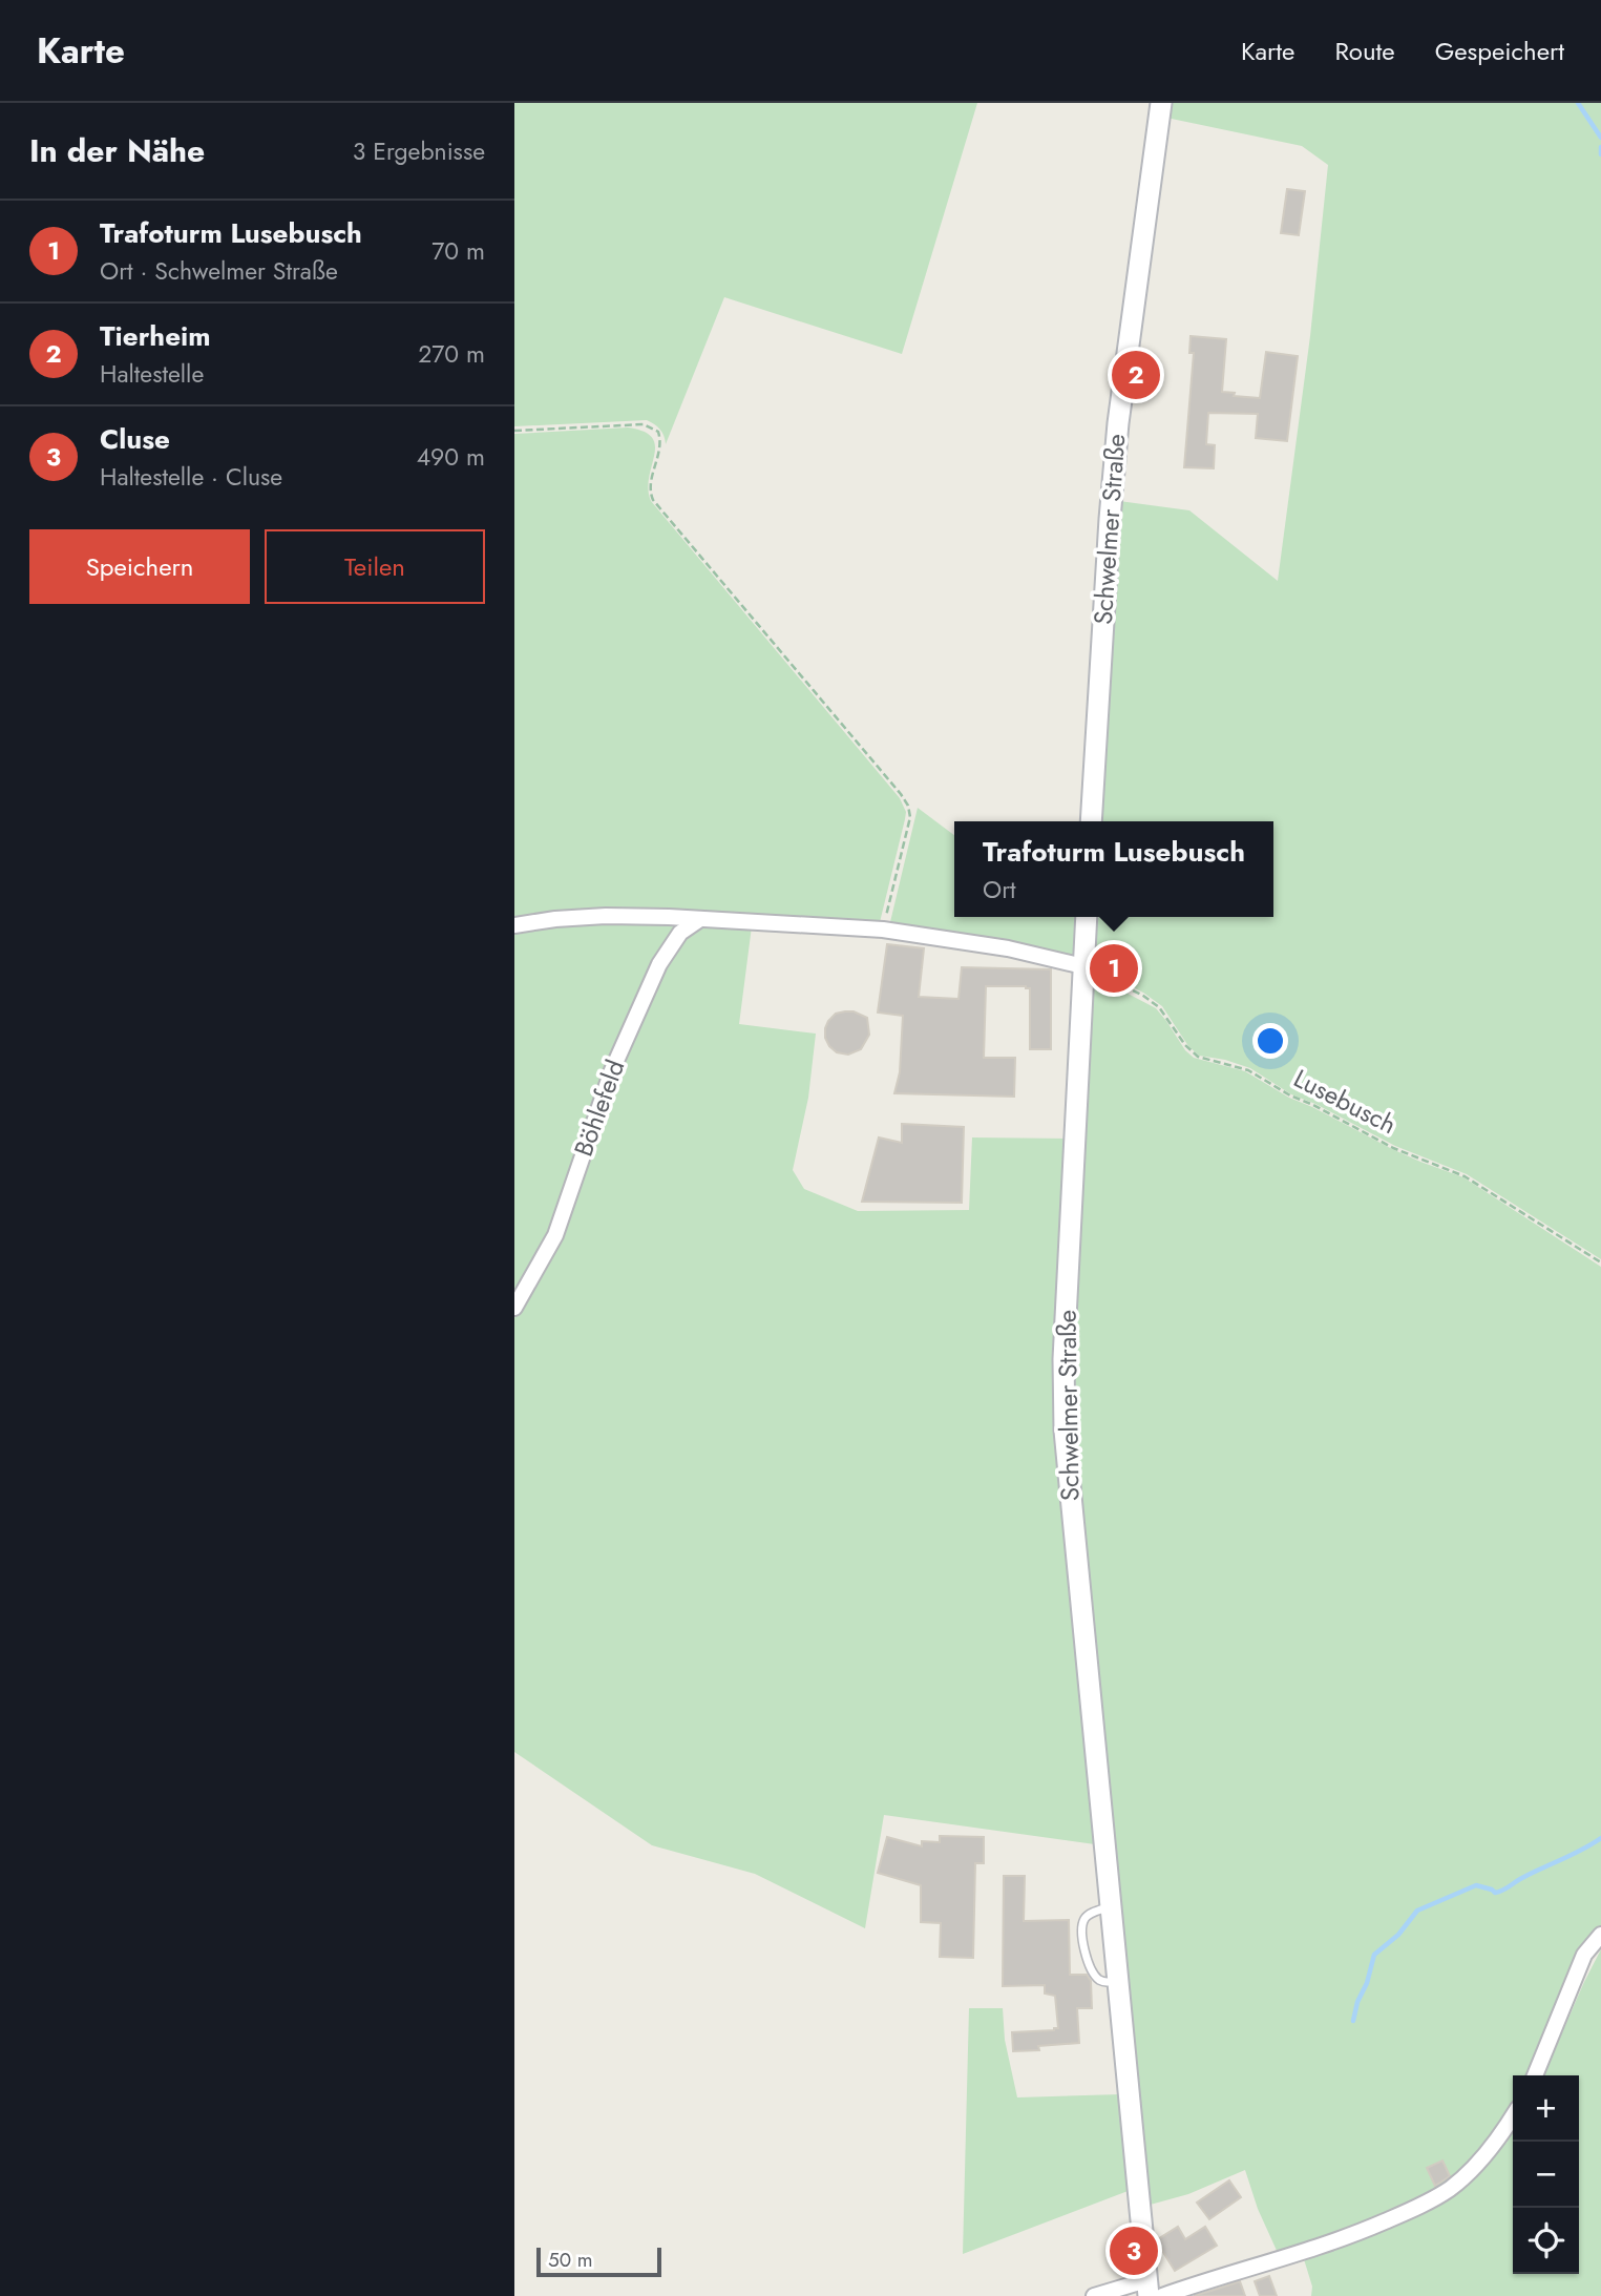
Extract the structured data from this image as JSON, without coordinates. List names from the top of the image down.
{
  "streets": {
    "main road": ["Schwelmer Straße"],
    "street": ["Böhlefeld"],
    "path": ["Lusebusch"]
  },
  "crossings": [
    ["Schwelmer Straße", "Lusebusch"]
  ],
  "scale_bar": "50 m",
  "page": {
    "header": "Karte",
    "nav": ["Karte", "Route", "Gespeichert"],
    "heading": ["In der Nähe", "3 Ergebnisse"],
    "list": [
      {
        "mark": "1",
        "name": "Trafoturm Lusebusch",
        "note": "Ort · Schwelmer Straße",
        "value": "70 m"
      },
      {
        "mark": "2",
        "name": "Tierheim",
        "note": "Haltestelle",
        "value": "270 m"
      },
      {
        "mark": "3",
        "name": "Cluse",
        "note": "Haltestelle · Cluse",
        "value": "490 m"
      }
    ],
    "pins": ["2", "1", "3"],
    "buttons": ["Speichern", "Teilen"],
    "popup": ["Trafoturm Lusebusch", "Ort"],
    "map_buttons": ["+", "−"],
    "scale": "50 m"
  }
}
